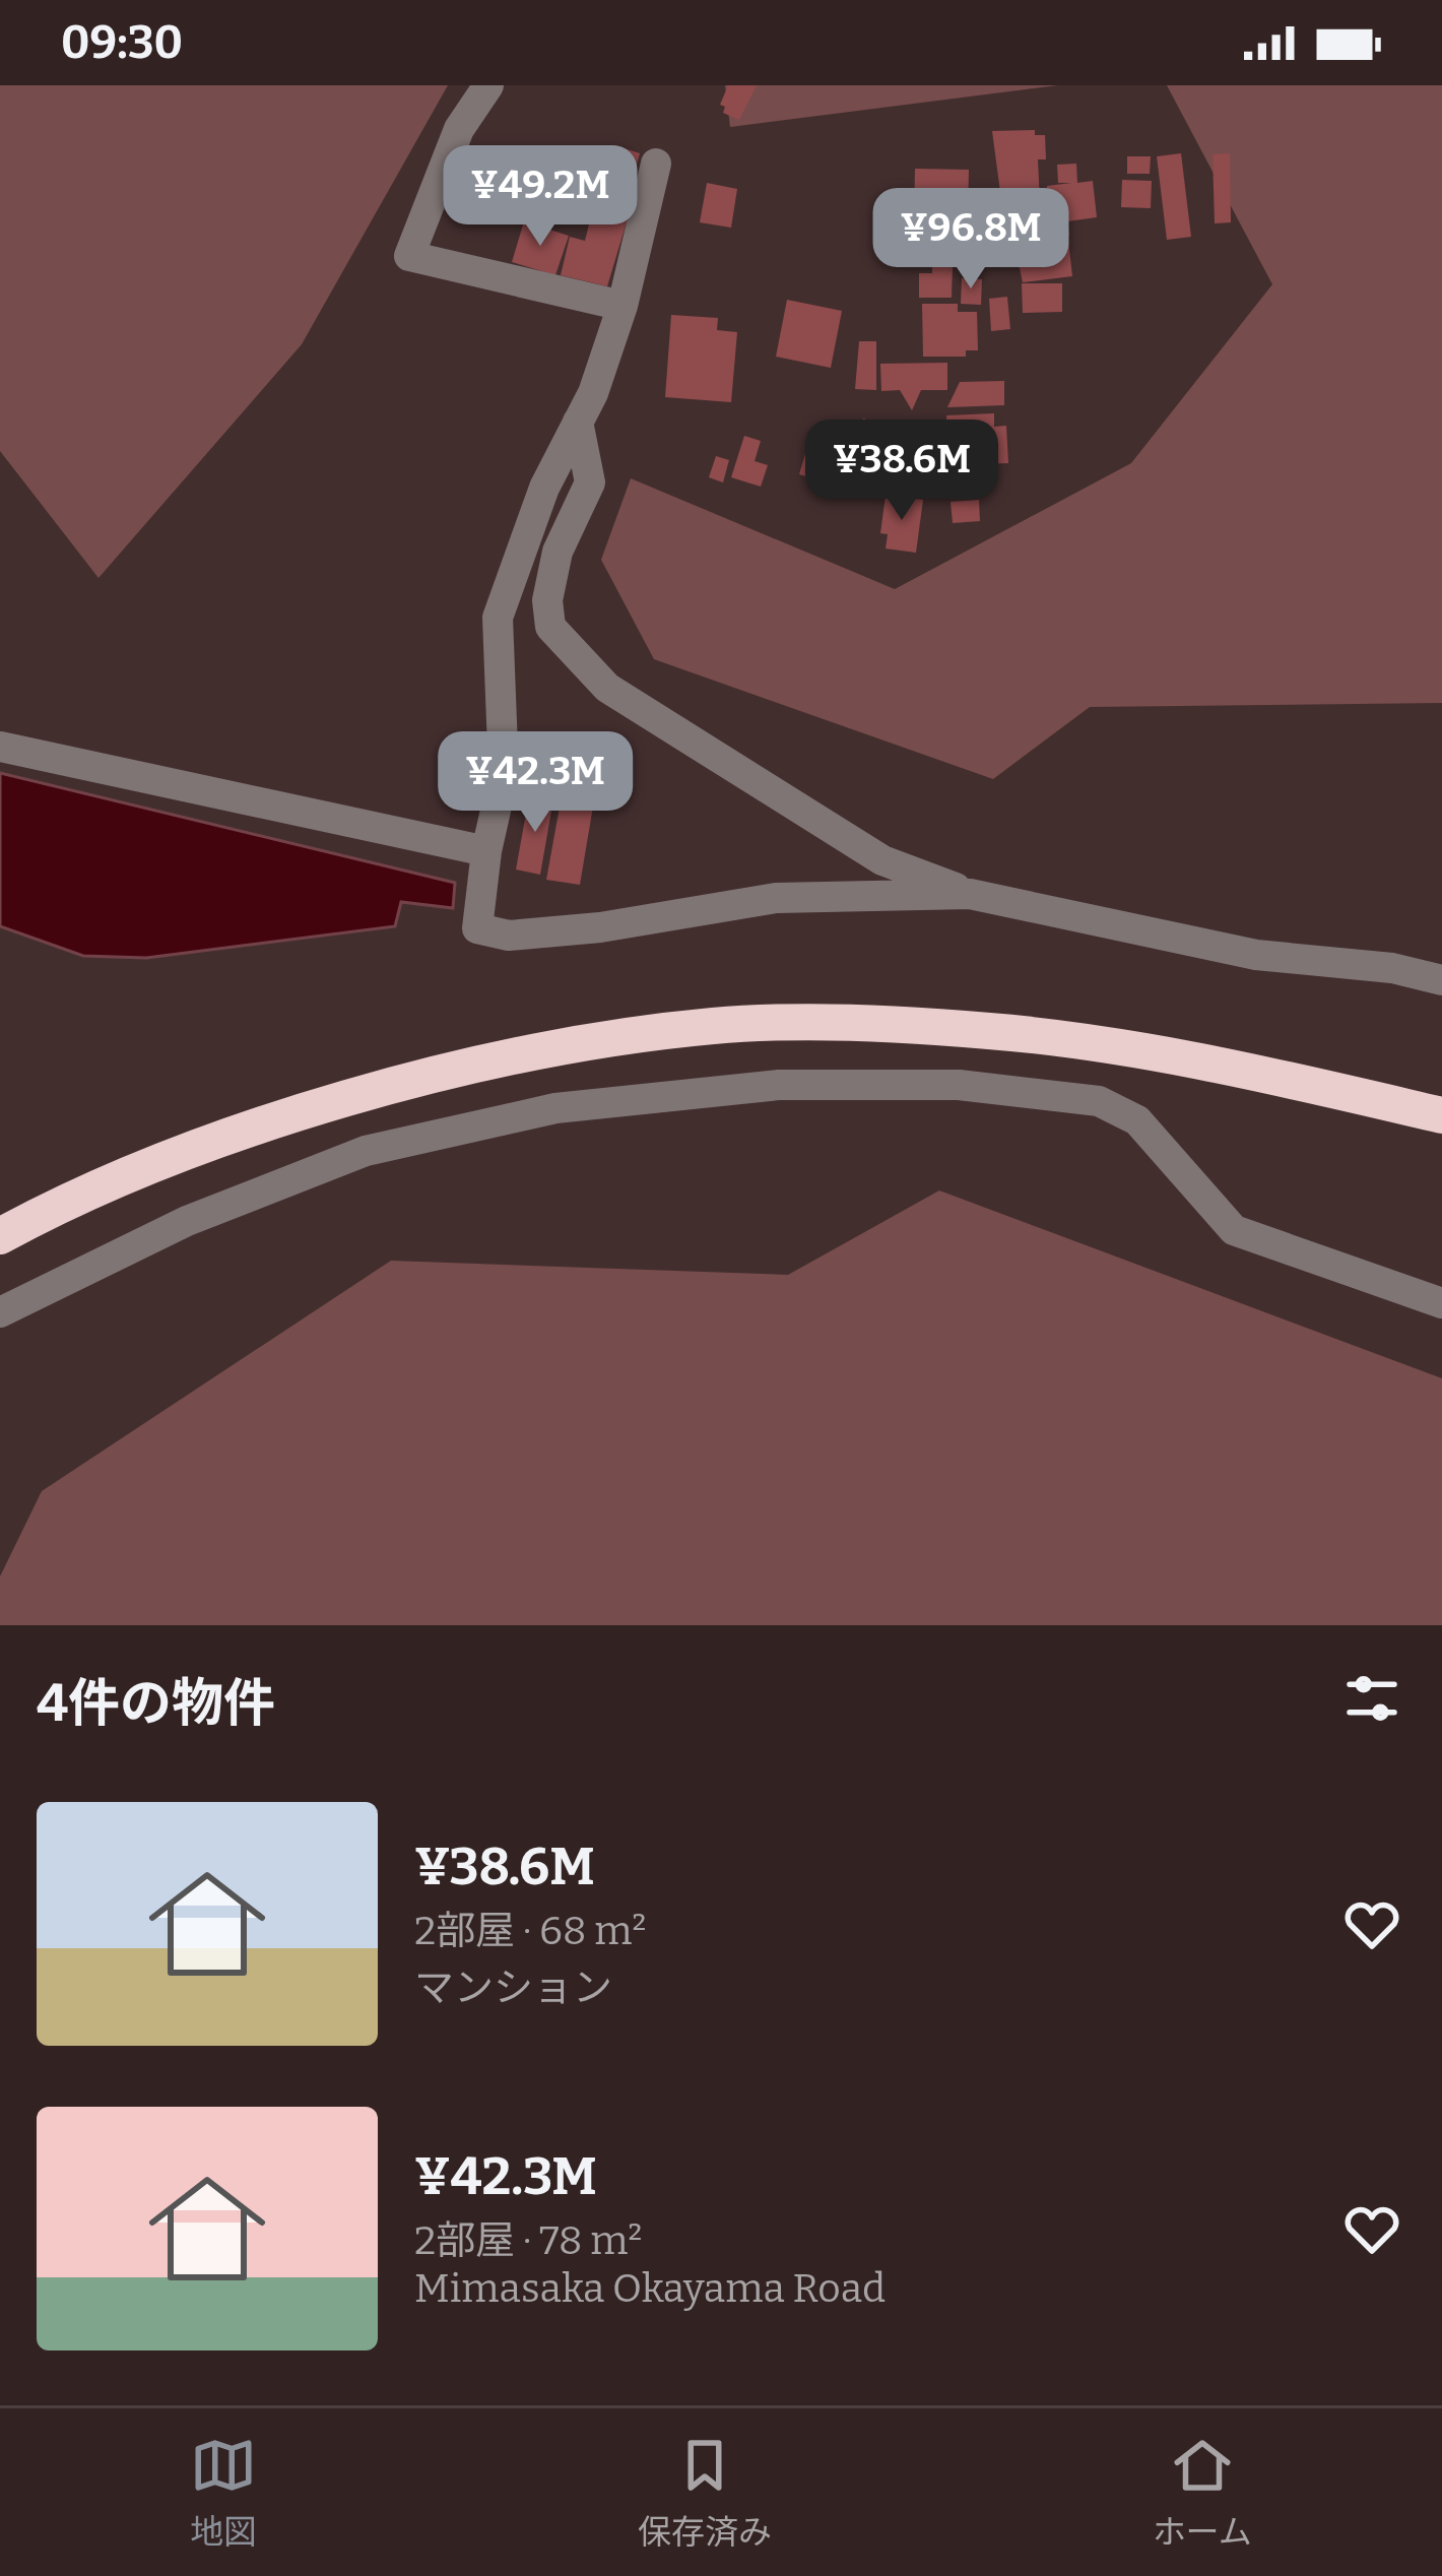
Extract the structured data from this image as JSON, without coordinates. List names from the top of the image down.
{
  "page": {
    "status": "09:30",
    "price": [
      "¥49.2M",
      "¥96.8M",
      "¥38.6M",
      "¥42.3M"
    ],
    "heading": "4件の物件",
    "list": [
      {
        "name": "¥38.6M",
        "note": "2部屋 · 68 m² · マンション"
      },
      {
        "name": "¥42.3M",
        "note": "2部屋 · 78 m² · Mimasaka Okayama Road"
      }
    ],
    "tabs": ["地図", "保存済み", "ホーム"]
  }
}
